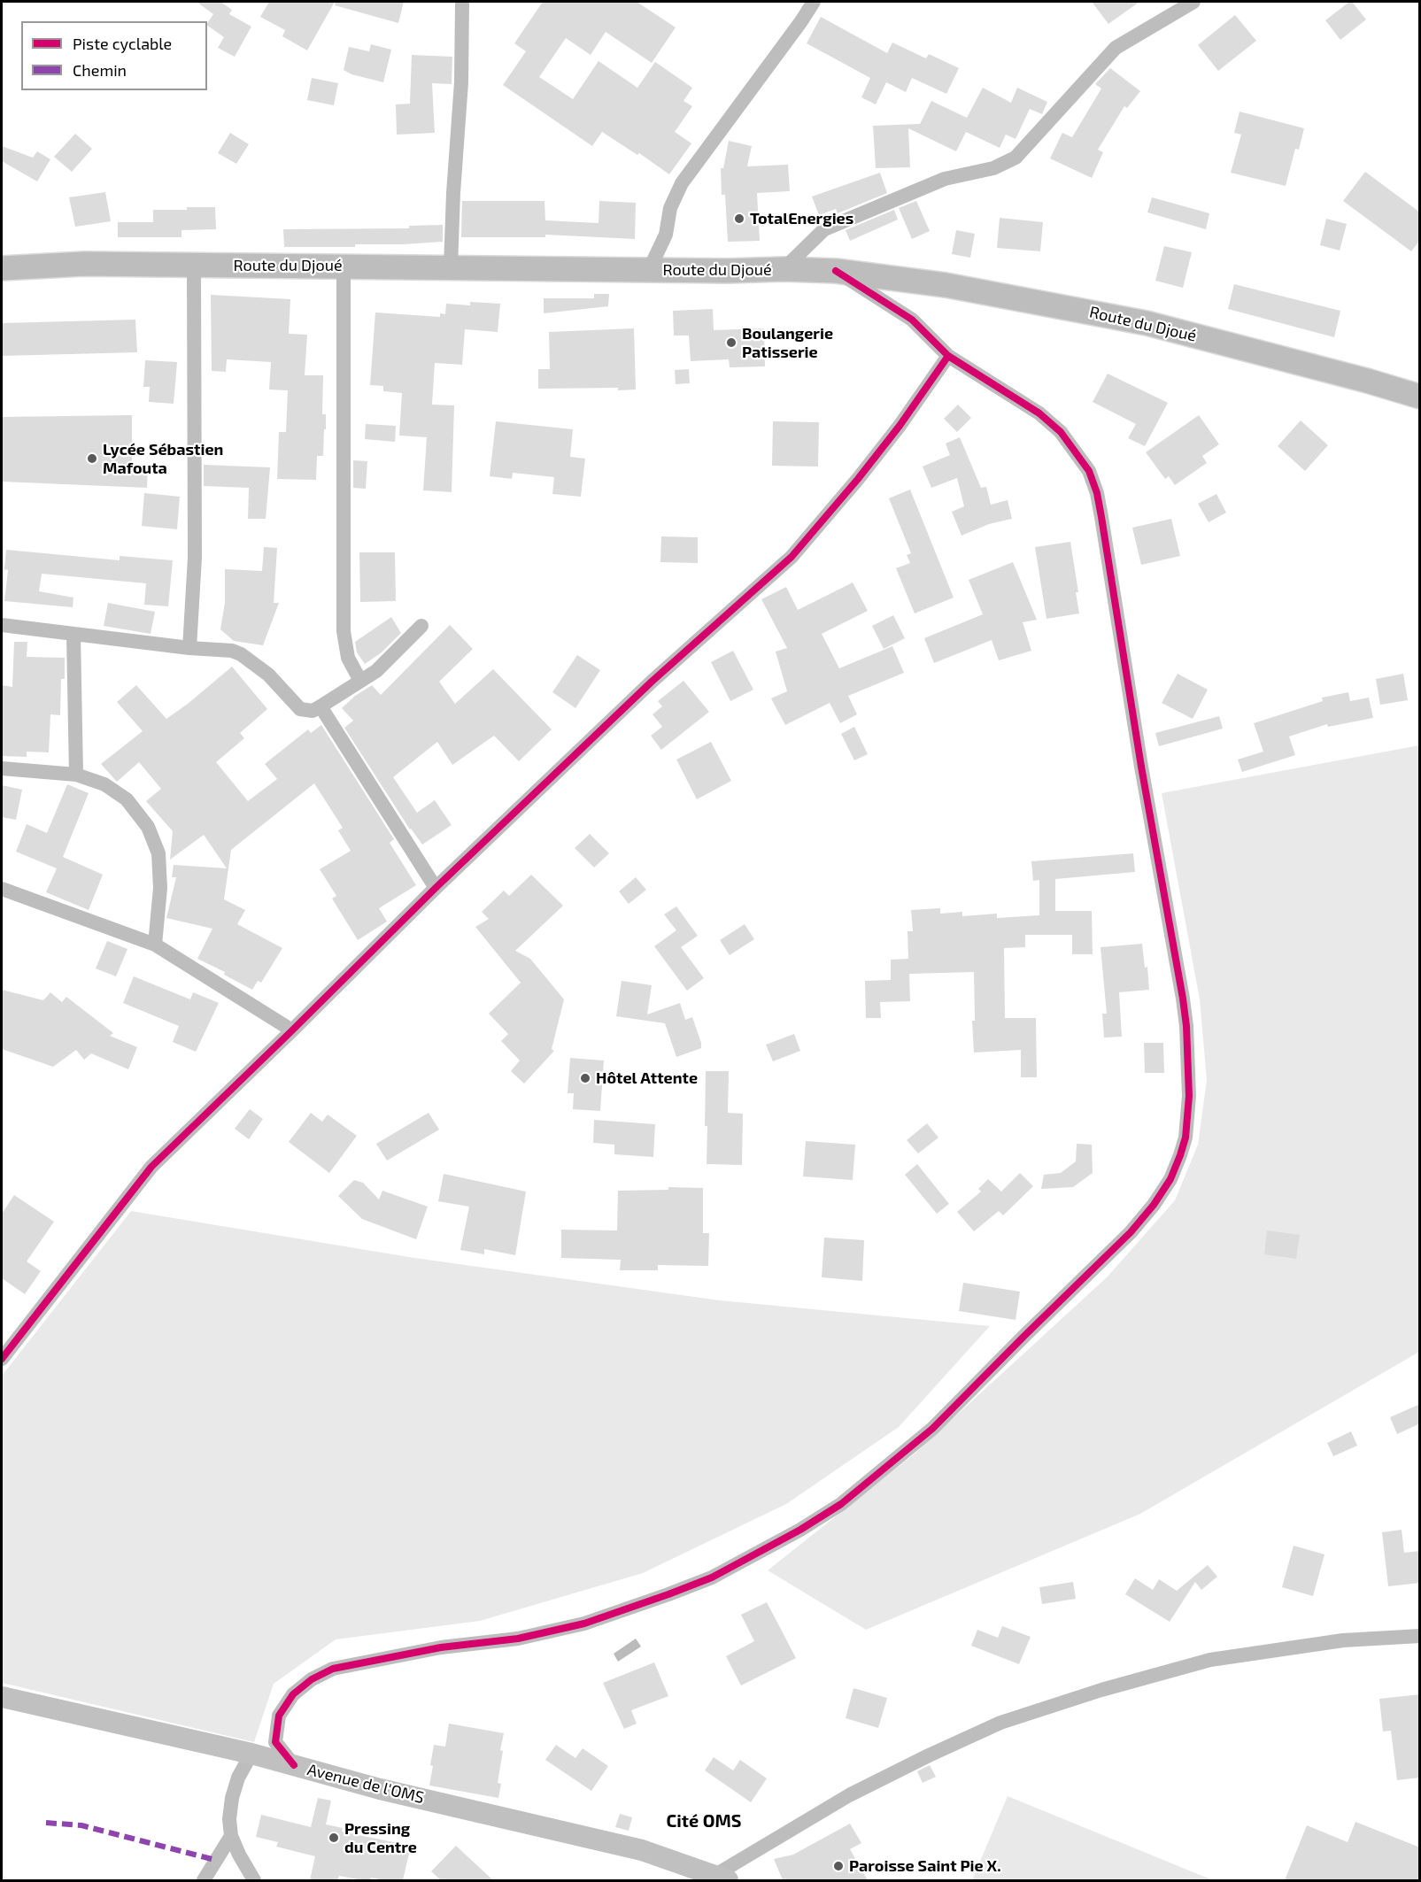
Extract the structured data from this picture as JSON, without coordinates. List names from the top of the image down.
{
  "streets": {
    "main road": ["Route du Djoué"],
    "street": ["Avenue de l'OMS"]
  },
  "districts": ["Cité OMS"],
  "places": [
    "TotalEnergies",
    "Boulangerie Patisserie",
    "Lycée Sébastien Mafouta",
    "Hôtel Attente",
    "Pressing du Centre",
    "Paroisse Saint Pie X."
  ],
  "legend": ["Piste cyclable", "Chemin"]
}
